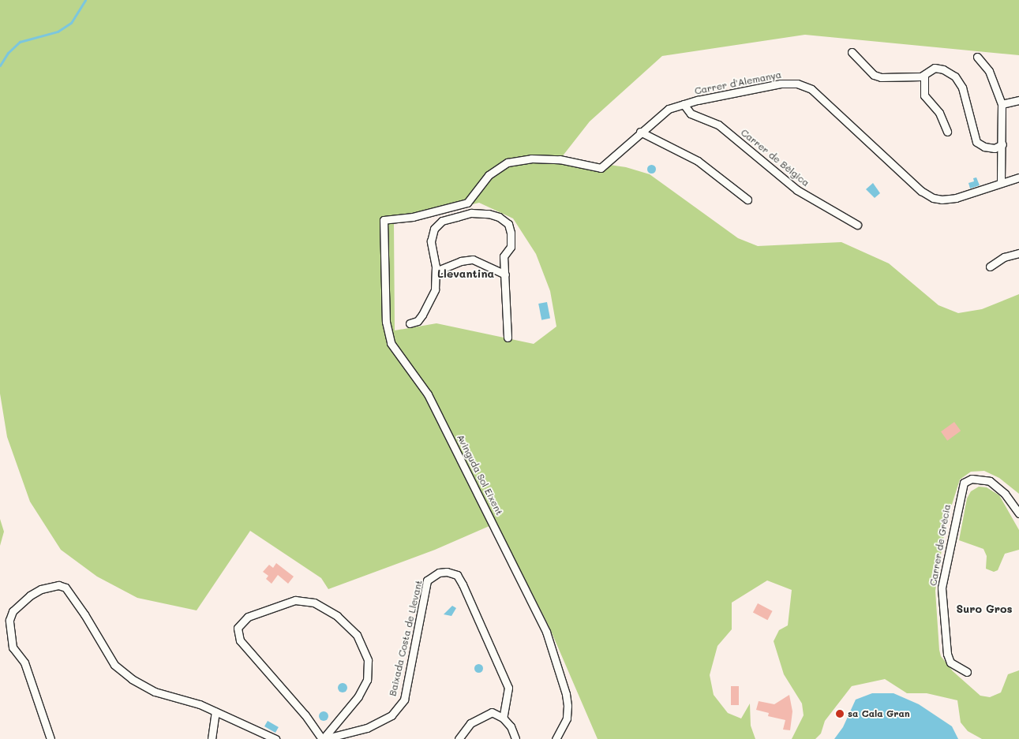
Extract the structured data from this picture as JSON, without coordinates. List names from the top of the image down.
{
  "streets": {
    "street": [
      "Carrer d'Alemanya",
      "Carrer de Bèlgica",
      "Avinguda Sol Eixent",
      "Carrer de Grècia",
      "Baixada Costa de Llevant"
    ]
  },
  "crossings": [
    ["Carrer d'Alemanya", "Carrer de Bèlgica"],
    ["Carrer d'Alemanya", "Avinguda Sol Eixent"]
  ],
  "districts": ["Llevantina", "Suro Gros"],
  "places": ["sa Cala Gran"]
}
